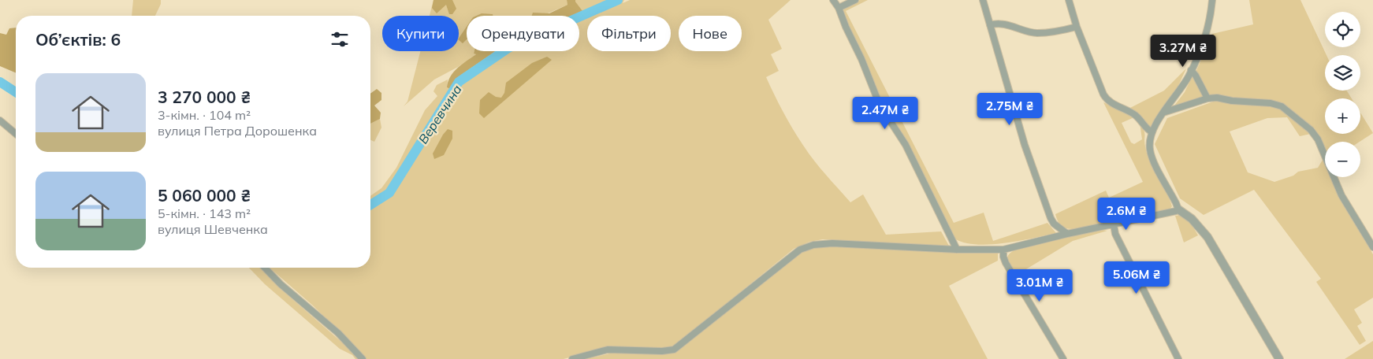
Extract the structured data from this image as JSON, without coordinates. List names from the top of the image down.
{
  "water": ["Веревчина"],
  "page": {
    "map_buttons": ["+", "−"],
    "chip": [
      "Купити",
      "Орендувати",
      "Фільтри",
      "Нове"
    ],
    "heading": "Об’єктів: 6",
    "price": [
      "3.27M ₴",
      "2.75M ₴",
      "2.47M ₴",
      "2.6M ₴",
      "5.06M ₴",
      "3.01M ₴"
    ],
    "list": [
      {
        "name": "3 270 000 ₴",
        "note": "3-кімн. · 104 m² · вулиця Петра Дорошенка"
      },
      {
        "name": "5 060 000 ₴",
        "note": "5-кімн. · 143 m² · вулиця Шевченка"
      }
    ]
  }
}
